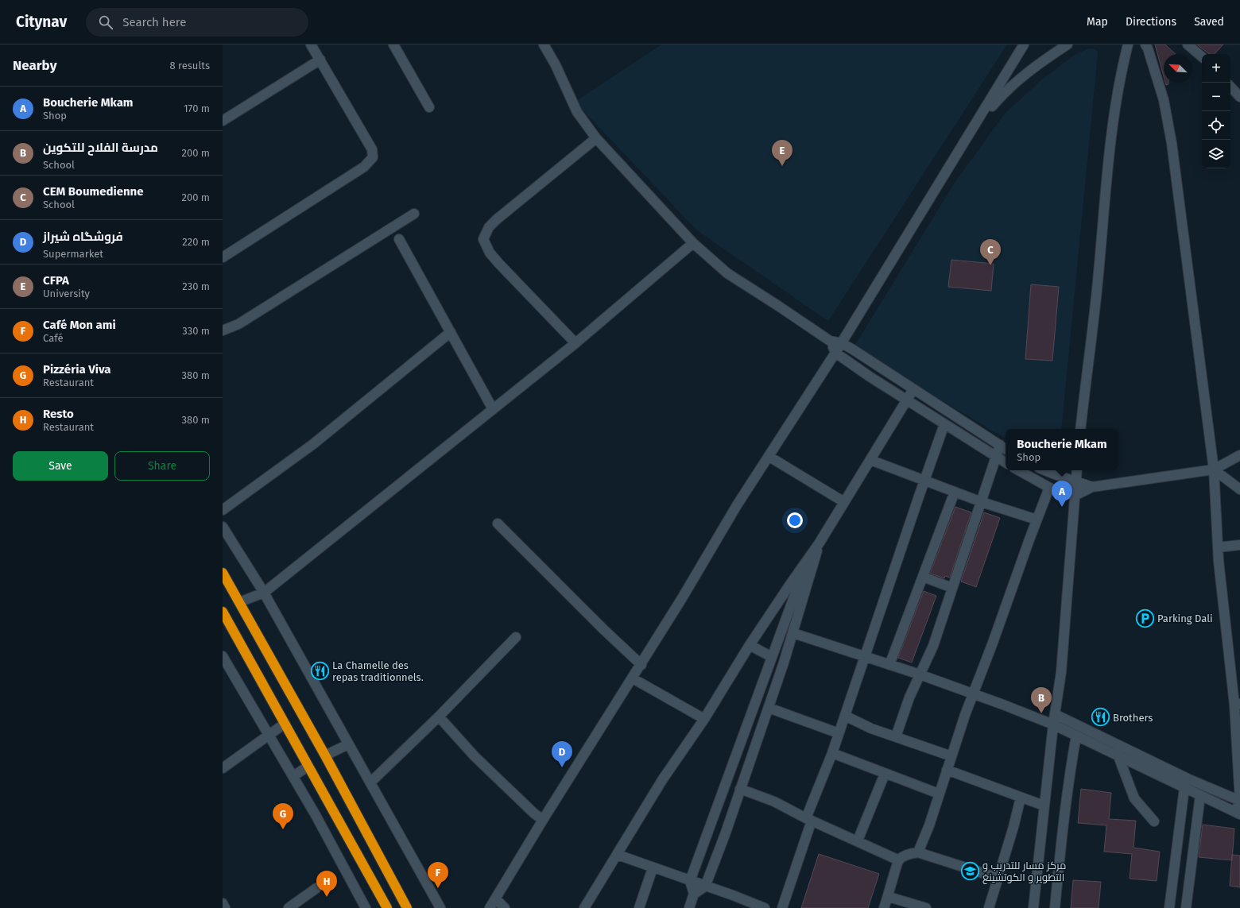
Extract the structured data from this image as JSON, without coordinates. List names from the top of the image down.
{
  "places": {
    "parking": ["Parking Dali"],
    "restaurant": ["La Chamelle des repas traditionnels.", "Brothers"],
    "school or university": ["مركز مسار للتدريب و التطوير و الكوتشينغ"]
  },
  "north": "top left",
  "page": {
    "header": "Citynav",
    "search": "Search here",
    "nav": ["Map", "Directions", "Saved"],
    "heading": ["Nearby", "8 results"],
    "map_buttons": ["+", "−"],
    "list": [
      {
        "mark": "A",
        "name": "Boucherie Mkam",
        "note": "Shop",
        "value": "170 m"
      },
      {
        "mark": "B",
        "name": "مدرسة الفلاح للتكوين",
        "note": "School",
        "value": "200 m"
      },
      {
        "mark": "C",
        "name": "CEM Boumedienne",
        "note": "School",
        "value": "200 m"
      },
      {
        "mark": "D",
        "name": "فروشگاه شيراز",
        "note": "Supermarket",
        "value": "220 m"
      },
      {
        "mark": "E",
        "name": "CFPA",
        "note": "University",
        "value": "230 m"
      },
      {
        "mark": "F",
        "name": "Café Mon ami",
        "note": "Café",
        "value": "330 m"
      },
      {
        "mark": "G",
        "name": "Pizzéria Viva",
        "note": "Restaurant",
        "value": "380 m"
      },
      {
        "mark": "H",
        "name": "Resto",
        "note": "Restaurant",
        "value": "380 m"
      }
    ],
    "pins": [
      "E",
      "C",
      "A",
      "B",
      "D",
      "G",
      "F",
      "H"
    ],
    "popup": ["Boucherie Mkam", "Shop"],
    "buttons": ["Save", "Share"]
  }
}
